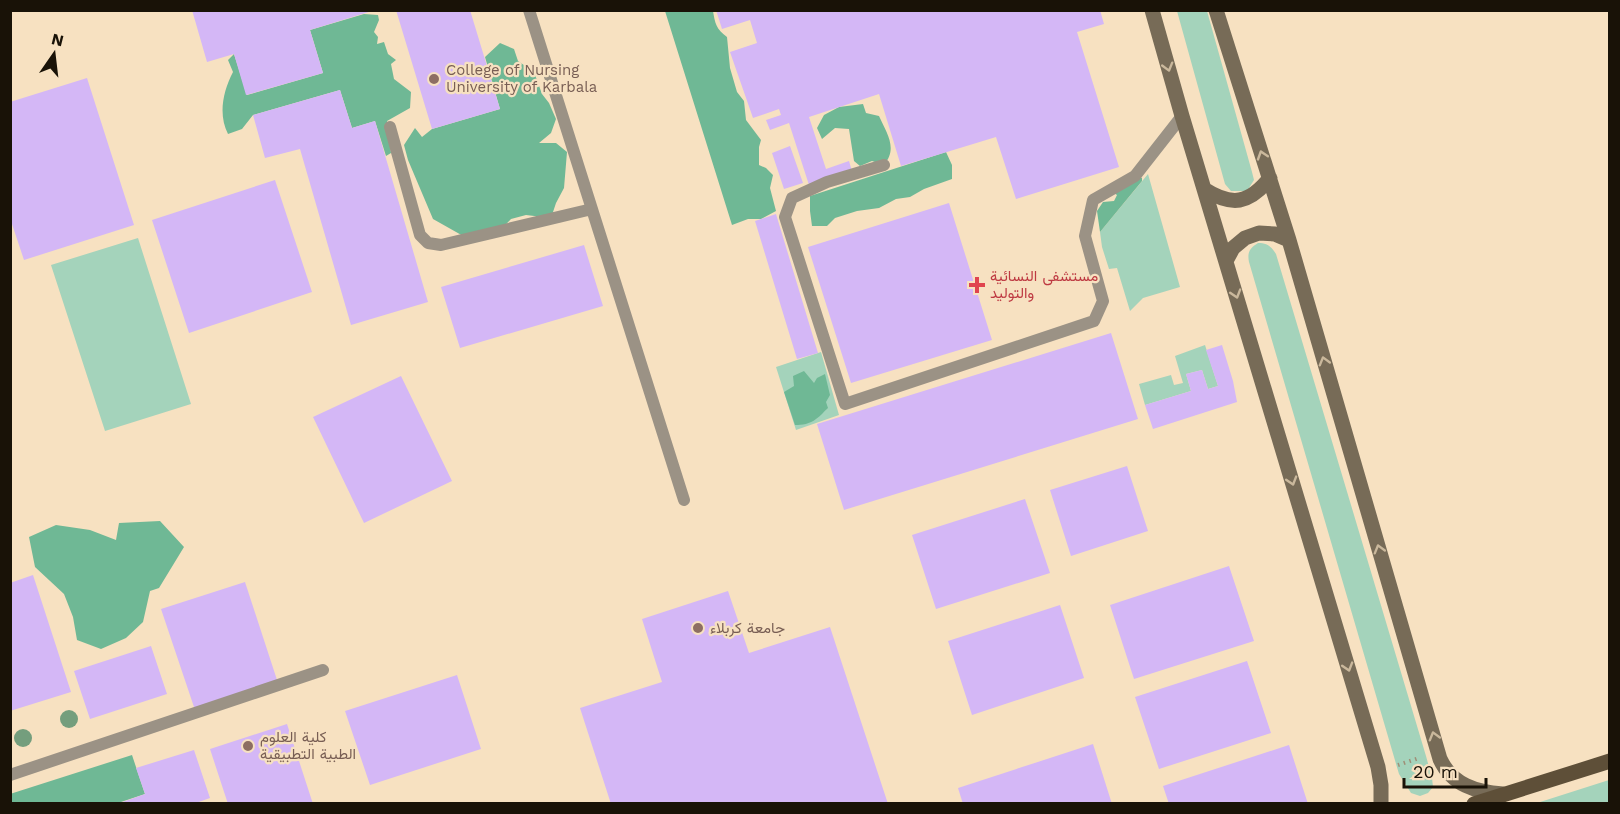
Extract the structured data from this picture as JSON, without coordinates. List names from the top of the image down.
{
  "places": {
    "other": ["College of Nursing University of Karbala", "جامعة كربلاء", "كلية العلوم الطبية التطبيقية"],
    "health": ["مستشفى النسائية والتوليد"]
  },
  "scale_bar": "20 m",
  "north": "top"
}
